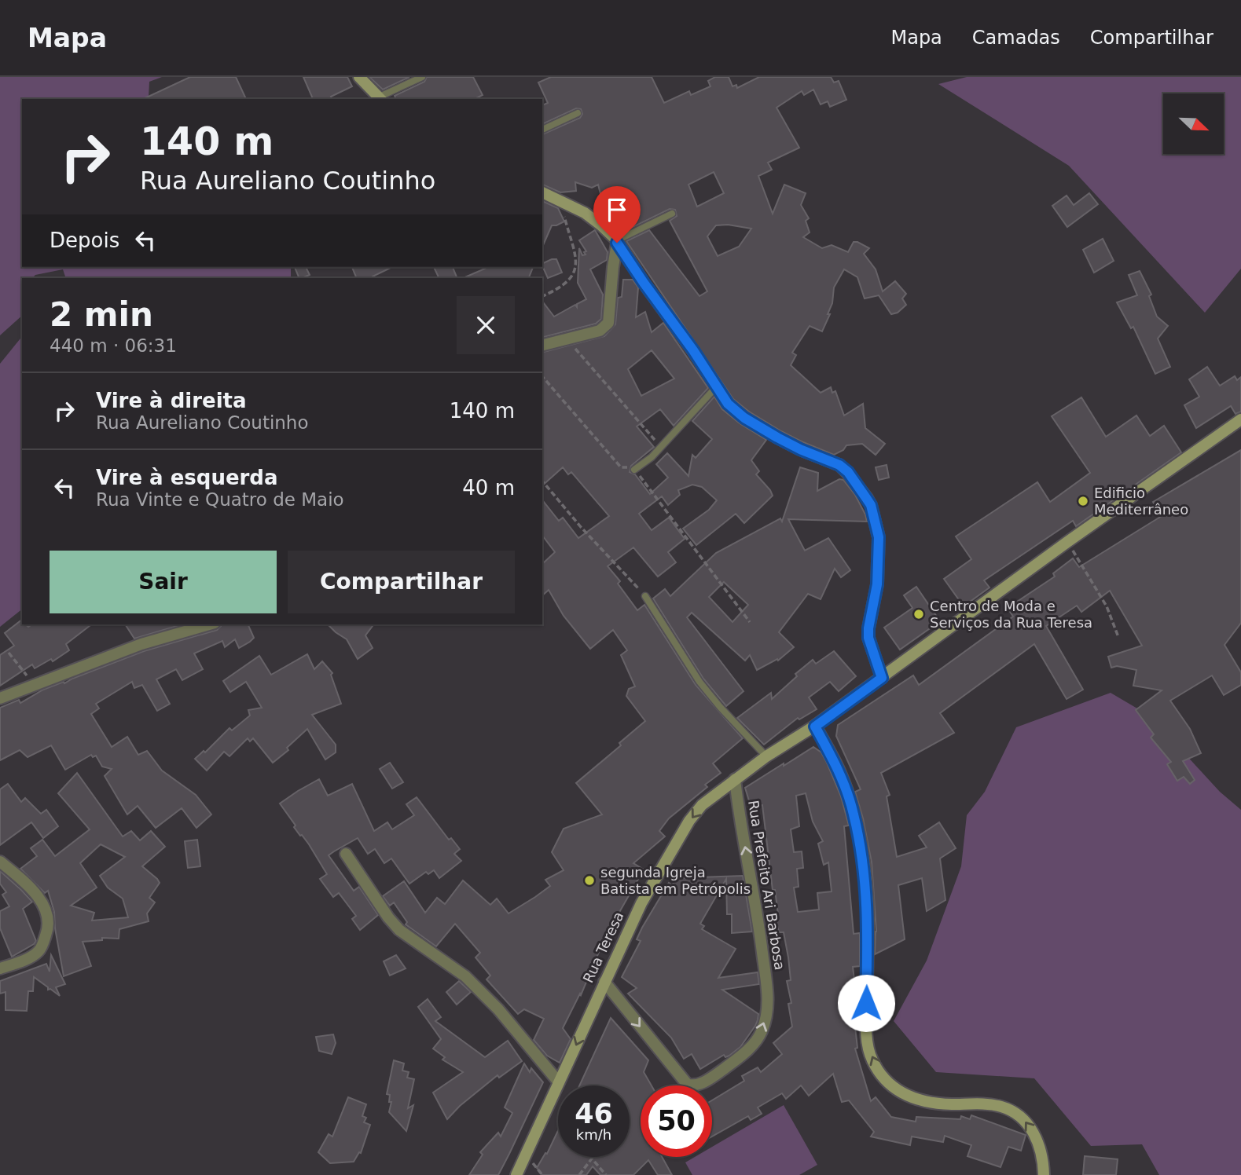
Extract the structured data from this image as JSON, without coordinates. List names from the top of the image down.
{
  "streets": {
    "main road": ["Rua Teresa"],
    "street": ["Rua Prefeito Ari Barbosa"]
  },
  "crossings": [
    ["Rua Prefeito Ari Barbosa", "Rua Teresa"]
  ],
  "places": ["Edificio Mediterrâneo", "Centro de Moda e Serviços da Rua Teresa", "segunda Igreja Batista em Petrópolis"],
  "north": "bottom right",
  "page": {
    "header": "Mapa",
    "nav": ["Mapa", "Camadas", "Compartilhar"],
    "turn": ["140 m", "Rua Aureliano Coutinho"],
    "then": "Depois",
    "heading": ["2 min", "440 m · 06:31"],
    "list": [
      {
        "name": "Vire à direita",
        "note": "Rua Aureliano Coutinho",
        "value": "140 m"
      },
      {
        "name": "Vire à esquerda",
        "note": "Rua Vinte e Quatro de Maio",
        "value": "40 m"
      }
    ],
    "buttons": ["Sair", "Compartilhar"],
    "speed": "46 km/h",
    "limit": "50"
  }
}
